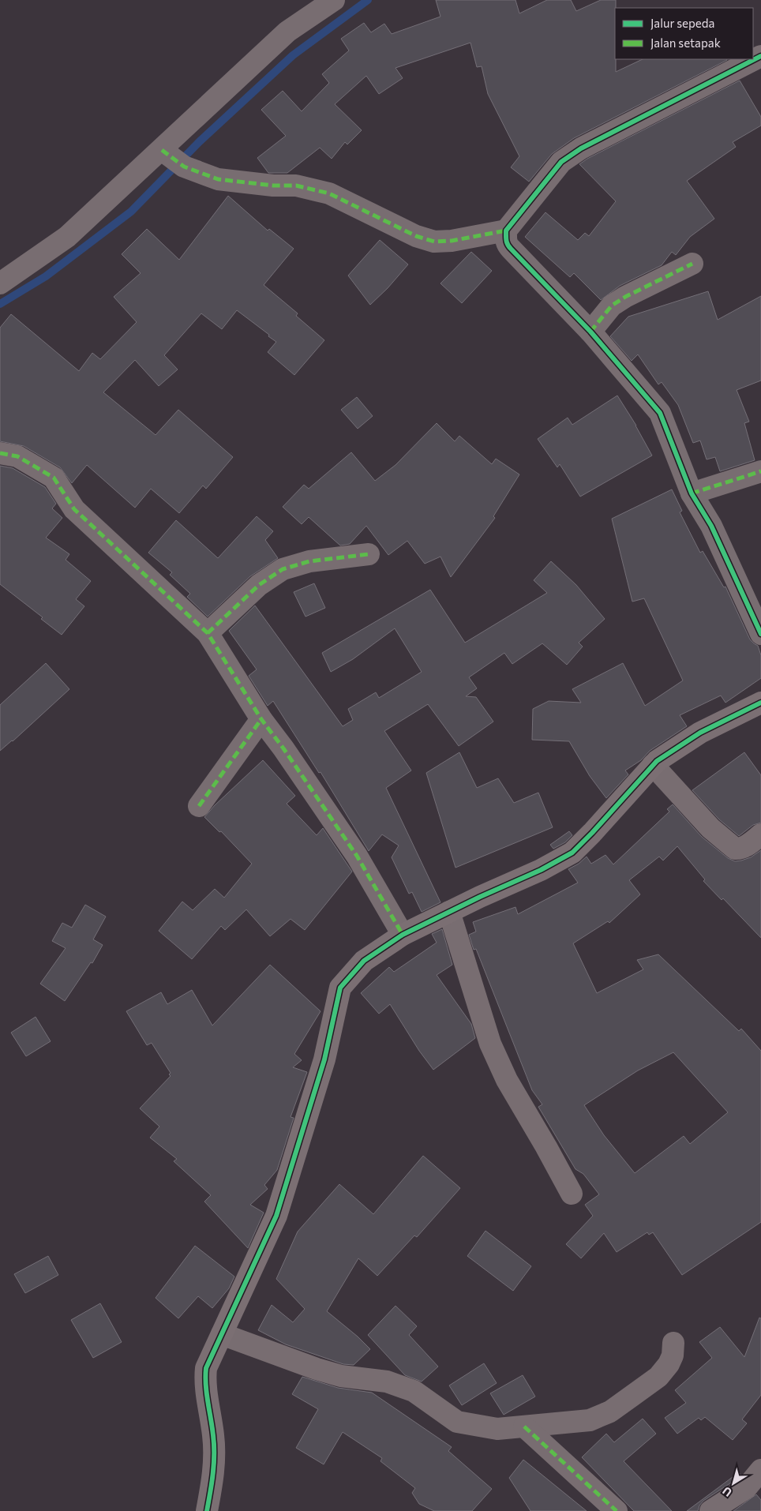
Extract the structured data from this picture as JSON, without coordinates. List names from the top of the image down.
{
  "legend": ["Jalur sepeda", "Jalan setapak"],
  "north": "bottom left"
}
